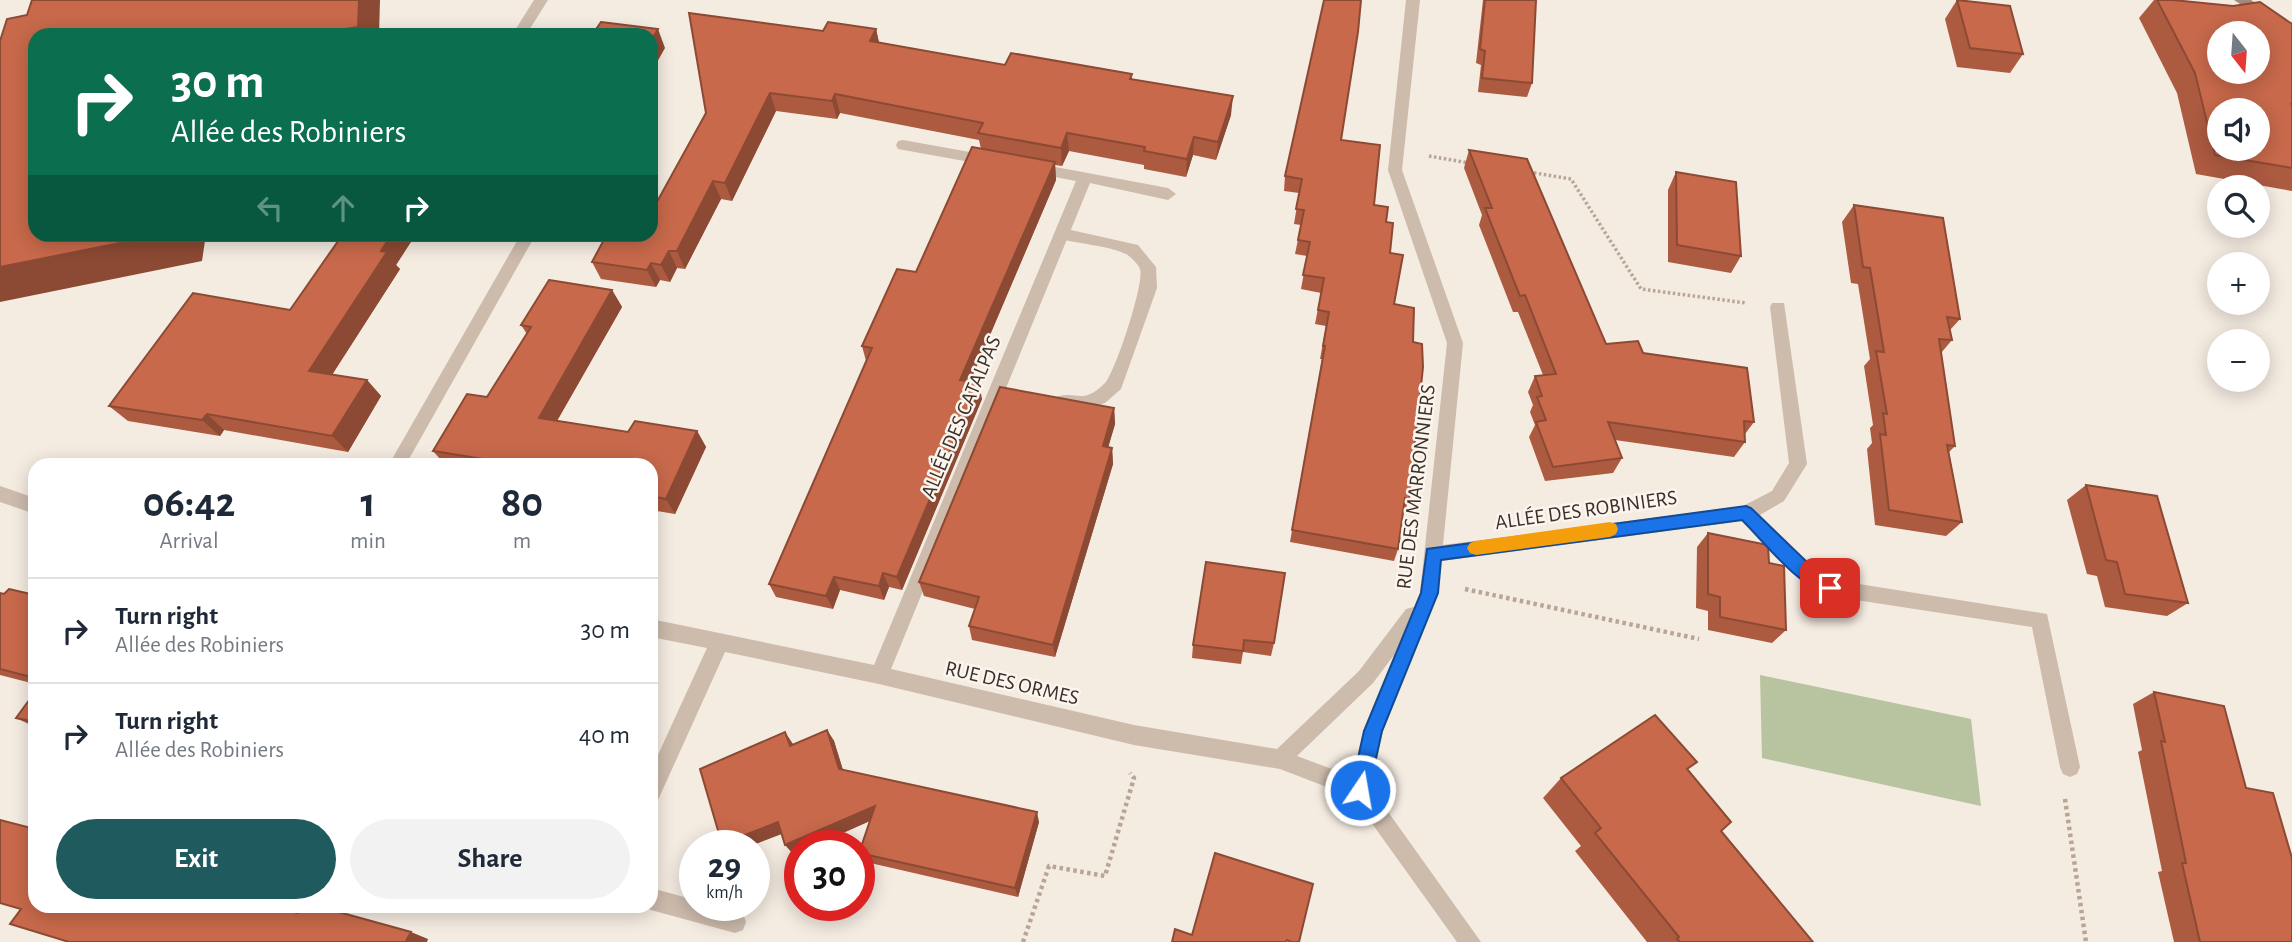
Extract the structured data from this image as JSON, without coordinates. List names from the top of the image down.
{
  "streets": {
    "street": [
      "ALLÉE DES CATALPAS",
      "RUE DES MARRONNIERS",
      "ALLÉE DES ROBINIERS",
      "RUE DES ORMES"
    ]
  },
  "crossings": [
    ["ALLÉE DES CATALPAS", "RUE DES ORMES"],
    ["RUE DES MARRONNIERS", "ALLÉE DES ROBINIERS"],
    ["RUE DES MARRONNIERS", "RUE DES ORMES"]
  ],
  "north": "bottom",
  "page": {
    "map_buttons": ["+", "−"],
    "turn": ["30 m", "Allée des Robiniers"],
    "eta": [
      "06:42",
      "Arrival",
      "1",
      "min",
      "80",
      "m"
    ],
    "list": [
      {
        "name": "Turn right",
        "note": "Allée des Robiniers",
        "value": "30 m"
      },
      {
        "name": "Turn right",
        "note": "Allée des Robiniers",
        "value": "40 m"
      }
    ],
    "buttons": ["Exit", "Share"],
    "speed": "29 km/h",
    "limit": "30"
  }
}
